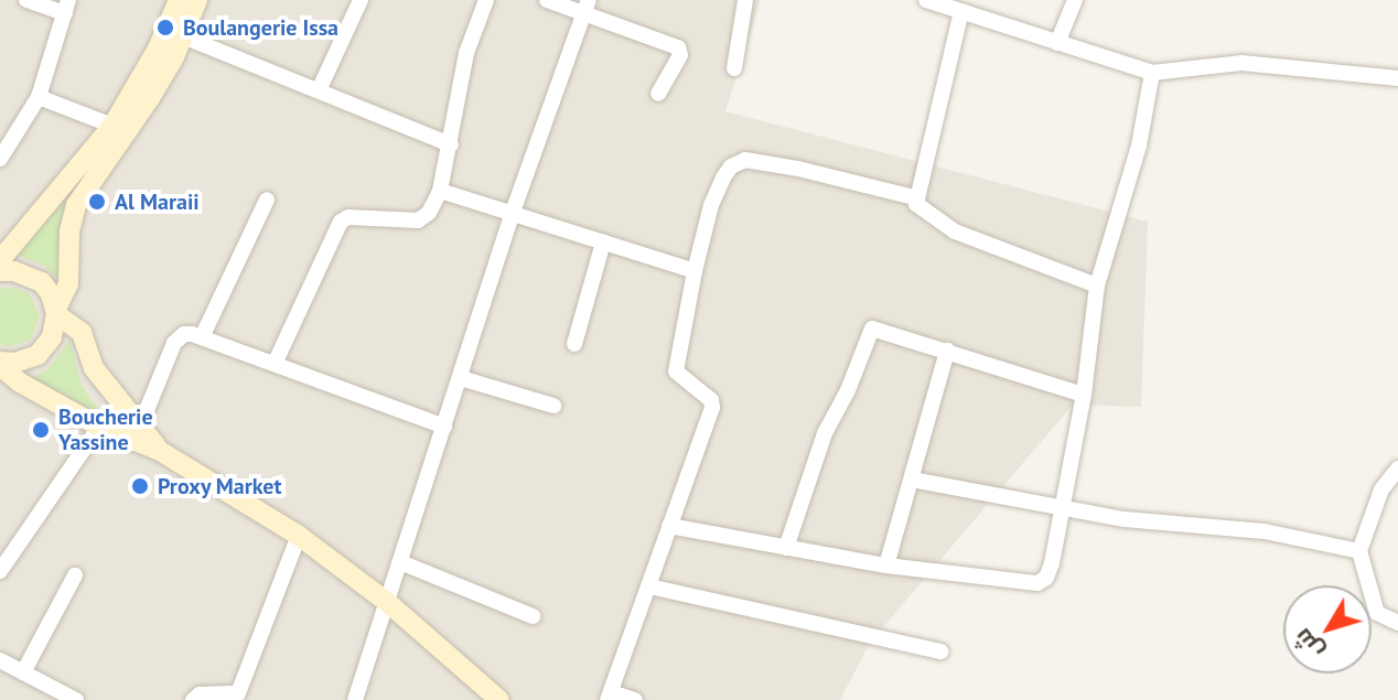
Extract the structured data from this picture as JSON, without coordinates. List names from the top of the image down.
{
  "places": [
    "Boulangerie Issa",
    "Al Maraii",
    "Boucherie Yassine",
    "Proxy Market"
  ],
  "north": "bottom left"
}
